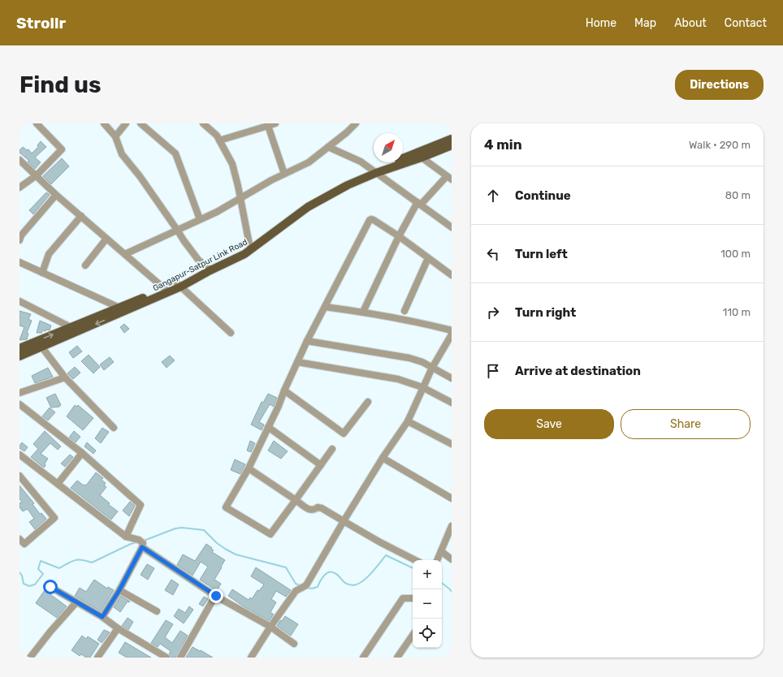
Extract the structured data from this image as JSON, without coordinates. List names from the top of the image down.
{
  "streets": {
    "main road": ["Gangapur-Satpur Link Road"]
  },
  "north": "top right",
  "page": {
    "header": "Strollr",
    "nav": [
      "Home",
      "Map",
      "About",
      "Contact"
    ],
    "buttons": [
      "Directions",
      ["Save", "Share"]
    ],
    "title": "Find us",
    "heading": ["4 min", "Walk · 290 m"],
    "list": [
      ["Continue", "80 m"],
      ["Turn left", "100 m"],
      ["Turn right", "110 m"],
      "Arrive at destination"
    ],
    "map_buttons": ["+", "−"]
  }
}
